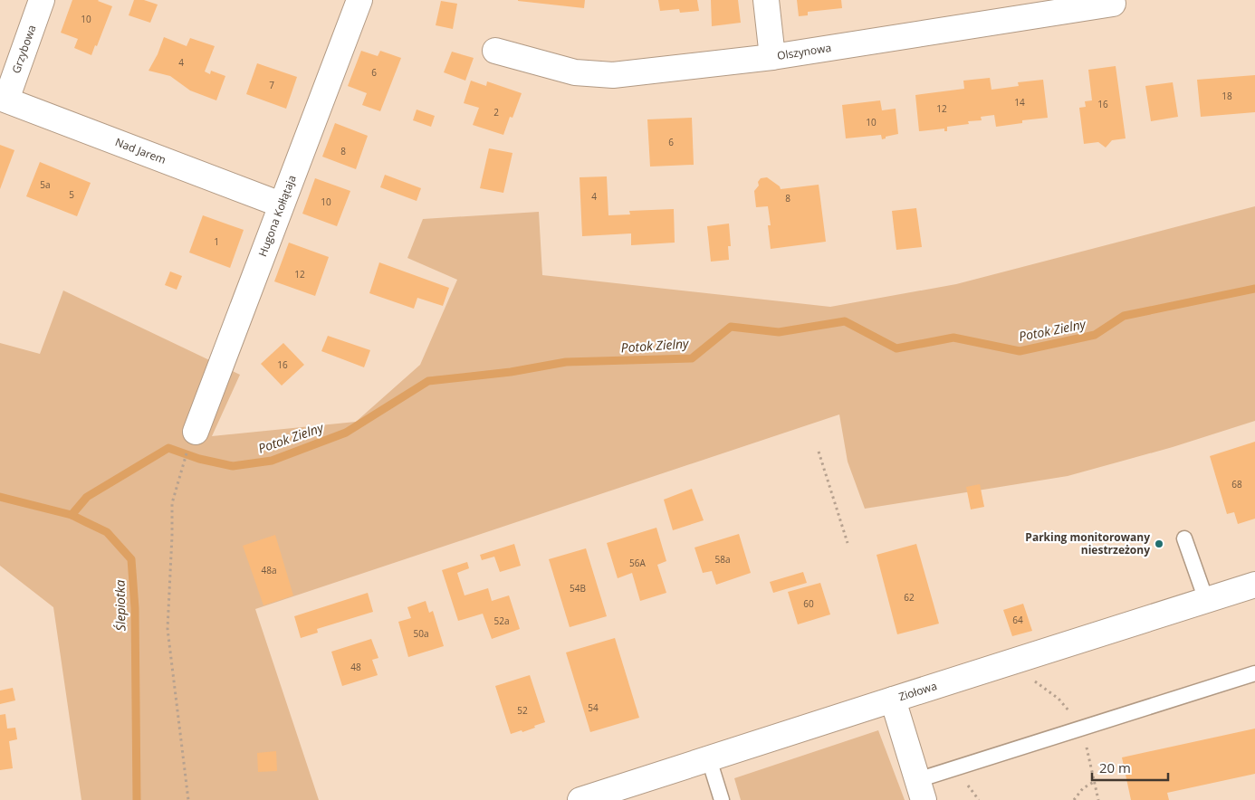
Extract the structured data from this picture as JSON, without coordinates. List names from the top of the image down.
{
  "streets": {
    "street": [
      "Grzybowa",
      "Olszynowa",
      "Nad Jarem",
      "Hugona Kołłątaja",
      "Ziołowa"
    ]
  },
  "crossings": [
    ["Grzybowa", "Nad Jarem"],
    ["Nad Jarem", "Hugona Kołłątaja"]
  ],
  "water": ["Potok Zielny", "Ślepiotka"],
  "places": ["Parking monitorowany niestrzeżony"],
  "house_numbers": [
    "10",
    "4",
    "6",
    "7",
    "18",
    "14",
    "16",
    "12",
    "2",
    "10",
    "6",
    "8",
    "5a",
    "5",
    "4",
    "8",
    "10",
    "1",
    "12",
    "16",
    "68",
    "58a",
    "56A",
    "48a",
    "54B",
    "62",
    "60",
    "64",
    "52a",
    "50a",
    "48",
    "54",
    "52"
  ],
  "scale_bar": "20 m"
}
